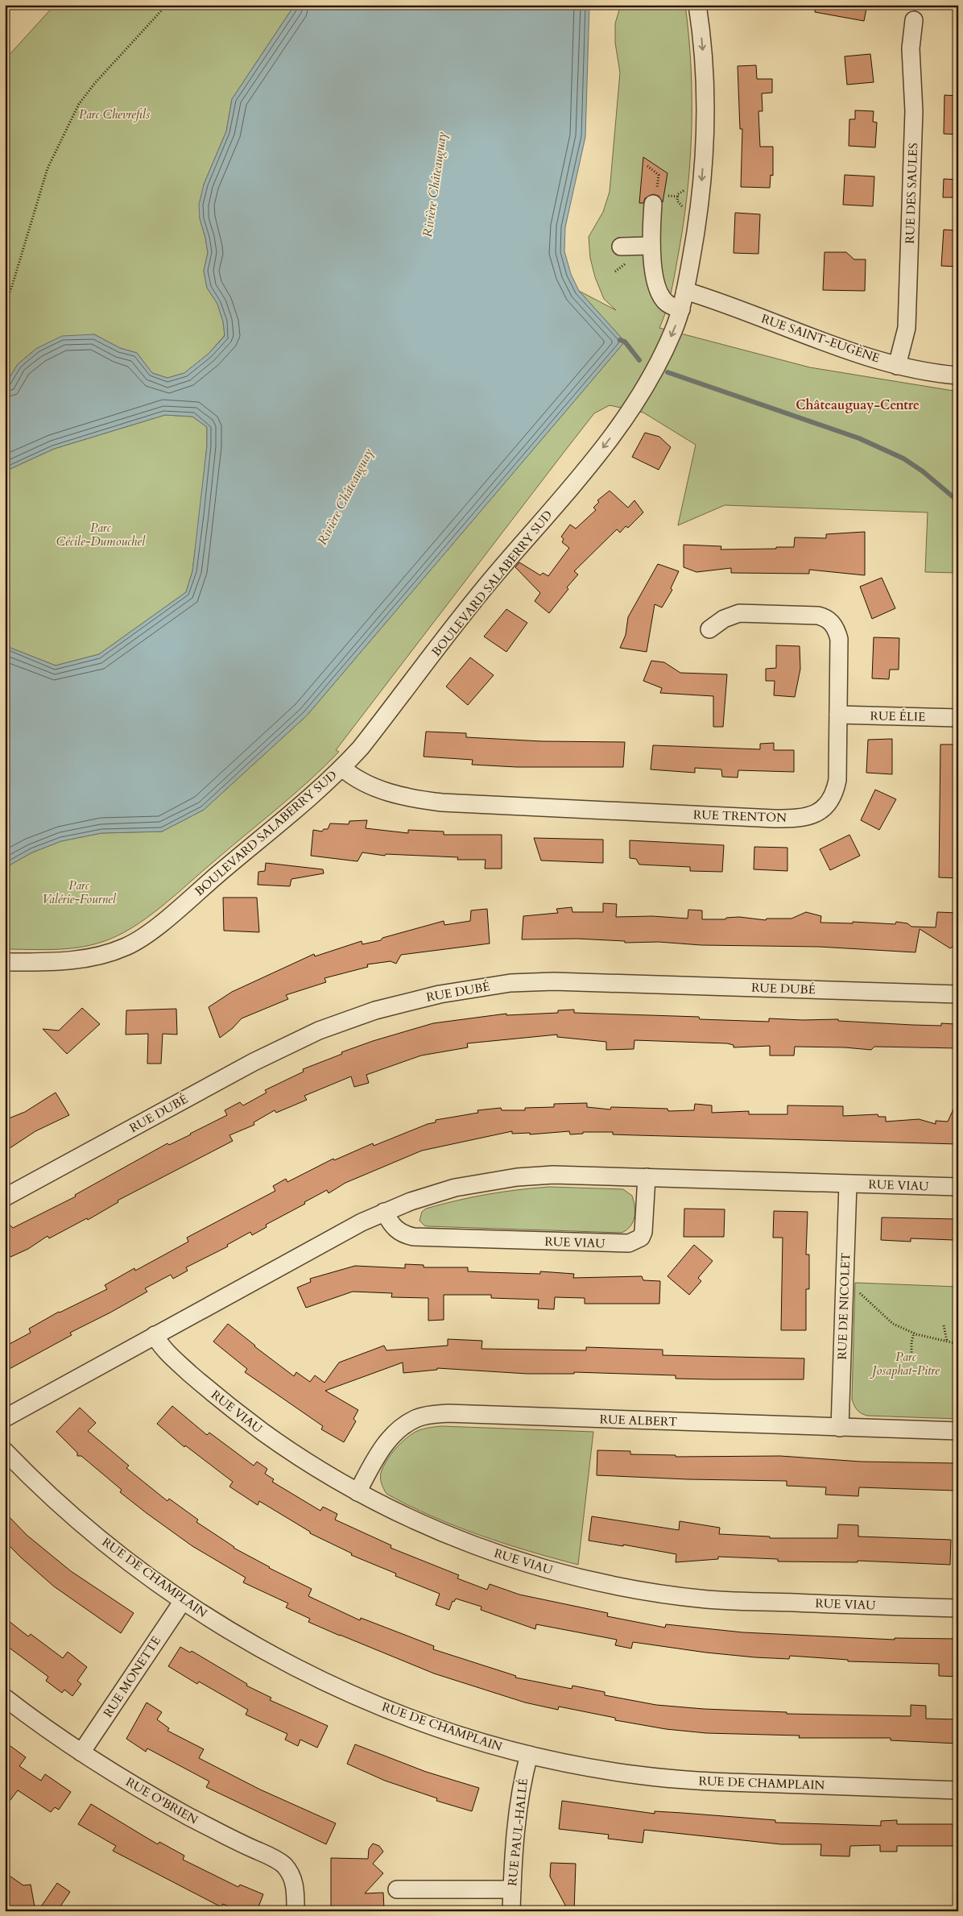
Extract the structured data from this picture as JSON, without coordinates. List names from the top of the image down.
{
  "streets": {
    "street": [
      "RUE DES SAULES",
      "RUE SAINT-EUGÈNE",
      "BOULEVARD SALABERRY SUD",
      "RUE ÉLIE",
      "RUE TRENTON",
      "RUE DUBÉ",
      "RUE VIAU",
      "RUE DE NICOLET",
      "RUE ALBERT",
      "RUE DE CHAMPLAIN",
      "RUE MONETTE",
      "RUE O'BRIEN",
      "RUE PAUL-HALLÉ"
    ]
  },
  "crossings": [
    ["RUE DES SAULES", "RUE SAINT-EUGÈNE"],
    ["RUE SAINT-EUGÈNE", "BOULEVARD SALABERRY SUD"],
    ["BOULEVARD SALABERRY SUD", "RUE TRENTON"],
    ["RUE ÉLIE", "RUE TRENTON"],
    ["RUE VIAU", "RUE DE NICOLET"],
    ["RUE VIAU", "RUE ALBERT"],
    ["RUE DE NICOLET", "RUE ALBERT"],
    ["RUE DE CHAMPLAIN", "RUE MONETTE"],
    ["RUE DE CHAMPLAIN", "RUE PAUL-HALLÉ"],
    ["RUE MONETTE", "RUE O'BRIEN"]
  ],
  "one_way": ["BOULEVARD SALABERRY SUD"],
  "districts": ["Châteauguay-Centre"],
  "water": ["Rivière Châteauguay"],
  "parks": [
    "Parc Chevrefils",
    "Parc Cécile-Dumouchel",
    "Parc Valérie-Fournel",
    "Parc Josaphat-Pitre"
  ]
}
